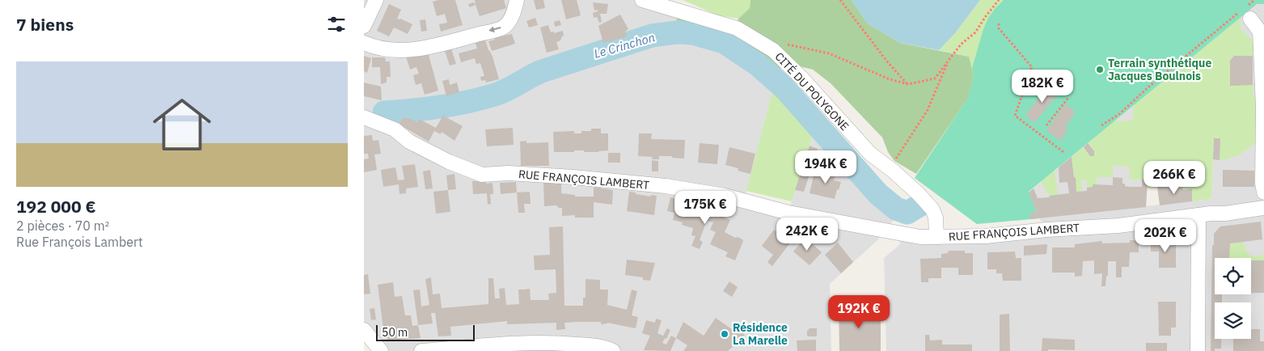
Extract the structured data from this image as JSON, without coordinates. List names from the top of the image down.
{
  "streets": {
    "street": ["CITÉ DU POLYGONE", "RUE FRANÇOIS LAMBERT"]
  },
  "crossings": [
    ["CITÉ DU POLYGONE", "RUE FRANÇOIS LAMBERT"]
  ],
  "water": ["Le Crinchon"],
  "places": ["Terrain synthétique Jacques Boulnois", "Résidence La Marelle"],
  "scale_bar": "50 m",
  "page": {
    "heading": "7 biens",
    "list": [
      {
        "name": "192 000 €",
        "note": "2 pièces · 70 m² · Rue François Lambert"
      }
    ],
    "price": [
      "182K €",
      "194K €",
      "266K €",
      "175K €",
      "242K €",
      "202K €",
      "192K €"
    ],
    "scale": "50 m"
  }
}
